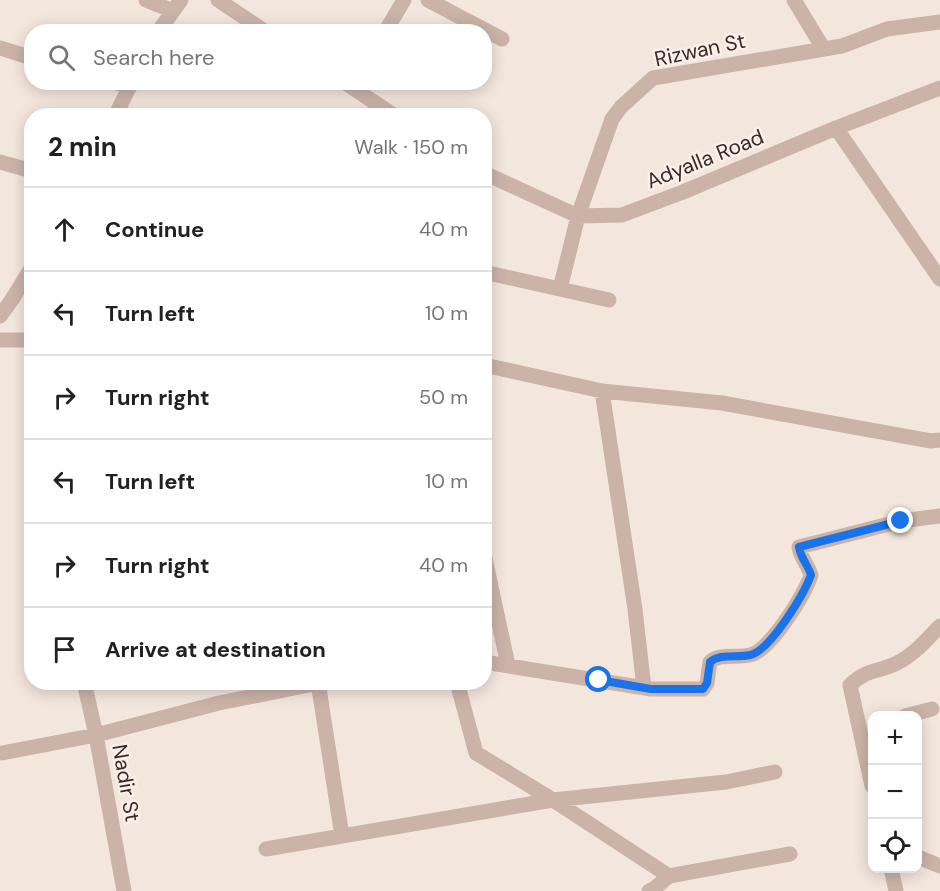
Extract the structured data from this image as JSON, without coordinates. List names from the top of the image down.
{
  "streets": {
    "street": ["Rizwan St", "Adyalla Road", "Nadir St"]
  },
  "crossings": [
    ["Rizwan St", "Adyalla Road"]
  ],
  "page": {
    "search": "Search here",
    "heading": ["2 min", "Walk · 150 m"],
    "list": [
      ["Continue", "40 m"],
      ["Turn left", "10 m"],
      ["Turn right", "50 m"],
      ["Turn left", "10 m"],
      ["Turn right", "40 m"],
      "Arrive at destination"
    ],
    "map_buttons": ["+", "−"]
  }
}
